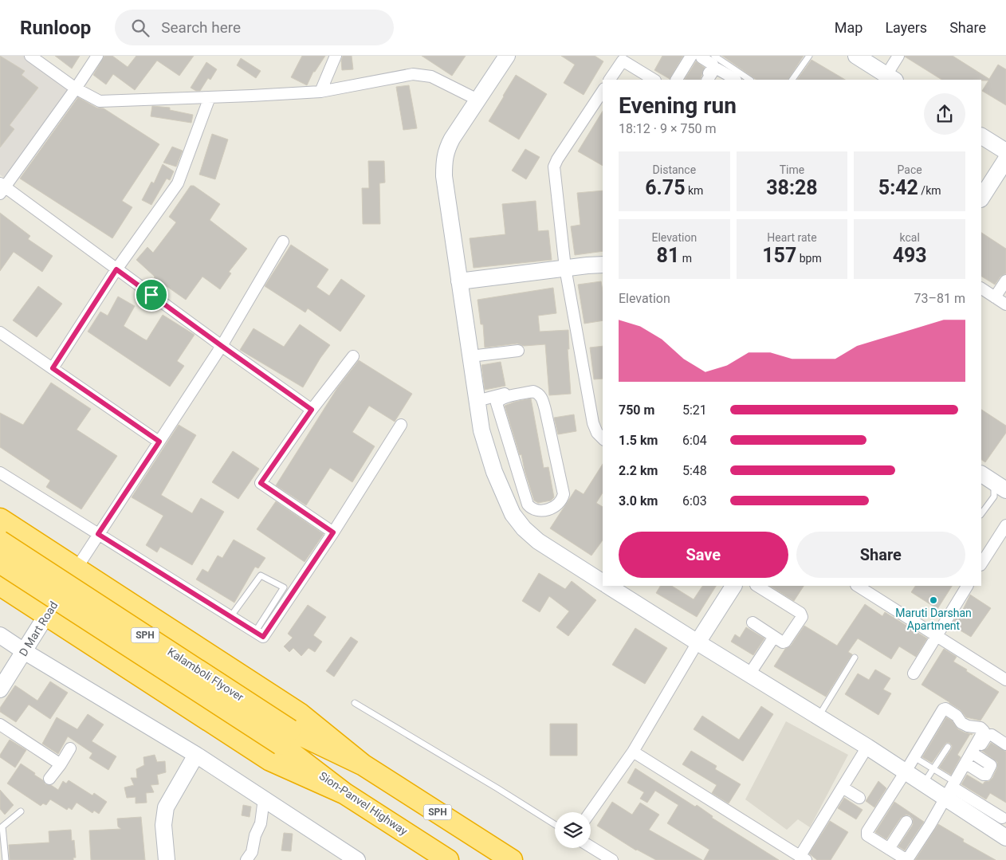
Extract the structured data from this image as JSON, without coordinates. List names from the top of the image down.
{
  "streets": {
    "highway": ["SPH", "Kalamboli Flyover", "Sion-Panvel Highway"],
    "street": ["D Mart Road"]
  },
  "crossings": [
    ["SPH", "Kalamboli Flyover"],
    ["SPH", "Sion-Panvel Highway"],
    ["Kalamboli Flyover", "Sion-Panvel Highway"]
  ],
  "places": ["Maruti Darshan Apartment"],
  "page": {
    "header": "Runloop",
    "search": "Search here",
    "nav": ["Map", "Layers", "Share"],
    "heading": ["Evening run", "18:12 · 9 × 750 m"],
    "stats": [
      ["Distance", "6.75 km"],
      ["Time", "38:28"],
      ["Pace", "5:42 /km"],
      ["Elevation", "81 m"],
      ["Heart rate", "157 bpm"],
      ["kcal", "493"]
    ],
    "chart": ["Elevation", "73–81 m"],
    "list": [
      {
        "name": "750 m",
        "note": "5:21"
      },
      {
        "name": "1.5 km",
        "note": "6:04"
      },
      {
        "name": "2.2 km",
        "note": "5:48"
      },
      {
        "name": "3.0 km",
        "note": "6:03"
      }
    ],
    "buttons": ["Save", "Share"]
  }
}
